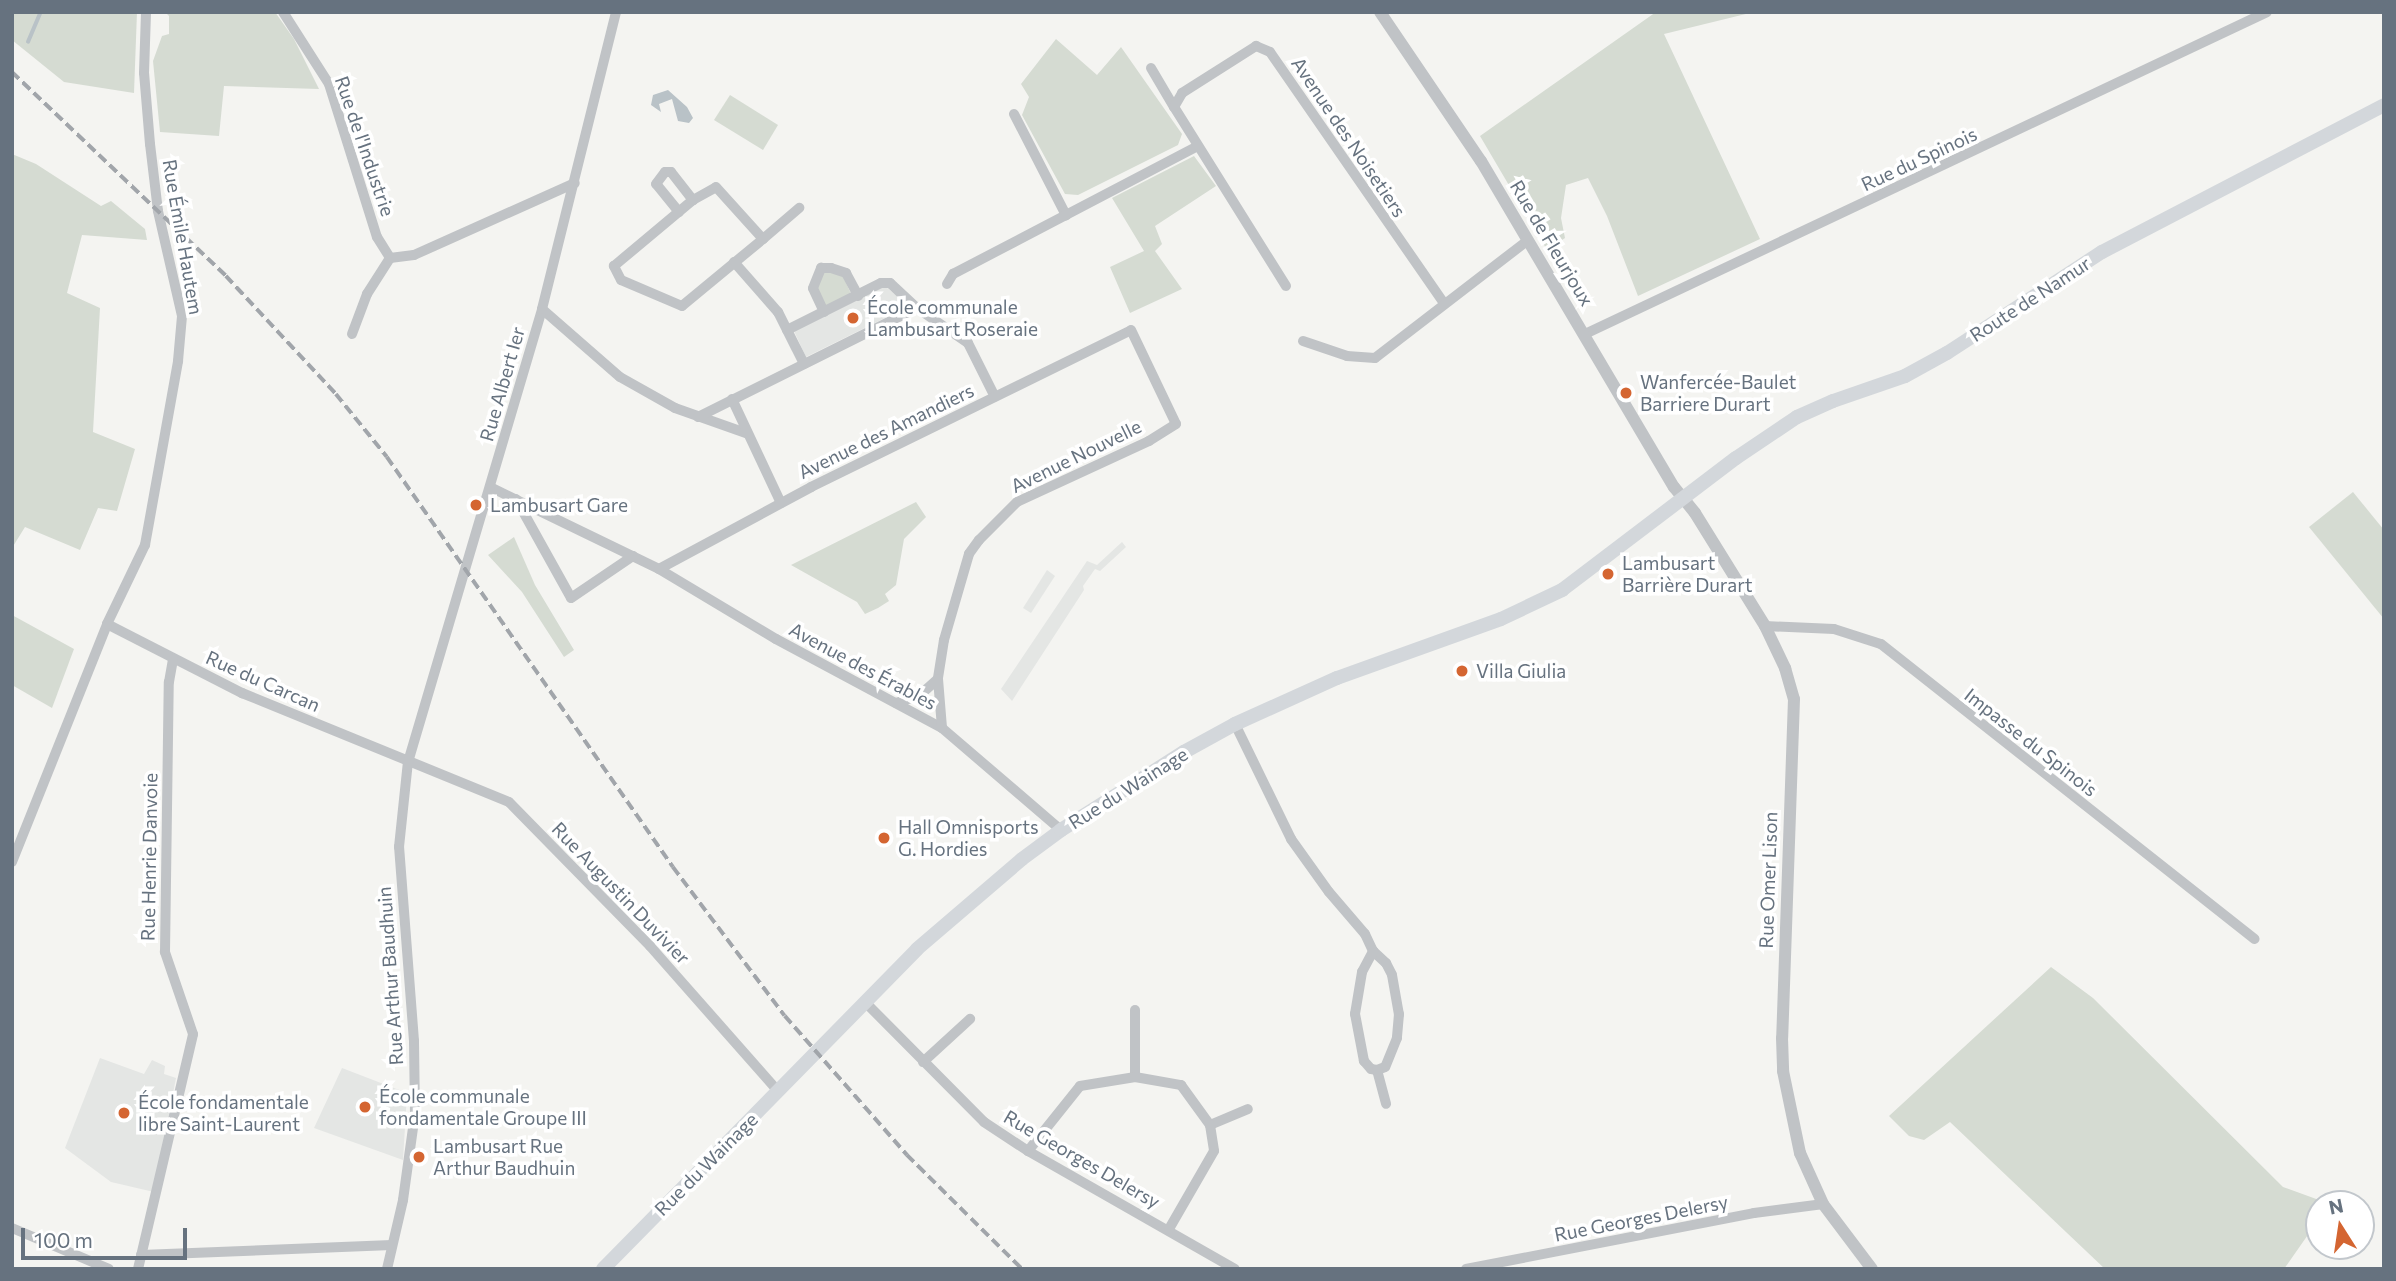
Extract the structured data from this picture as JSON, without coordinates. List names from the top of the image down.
{
  "streets": {
    "main road": ["Route de Namur", "Rue du Wainage"],
    "street": [
      "Avenue des Noisetiers",
      "Rue de l'Industrie",
      "Rue du Spinois",
      "Rue Émile Hautem",
      "Rue de Fleurjoux",
      "Rue Albert Ier",
      "Avenue des Amandiers",
      "Avenue Nouvelle",
      "Avenue des Érables",
      "Rue du Carcan",
      "Impasse du Spinois",
      "Rue Henrie Danvoie",
      "Rue Omer Lison",
      "Rue Augustin Duvivier",
      "Rue Arthur Baudhuin",
      "Rue Georges Delersy"
    ]
  },
  "crossings": [
    ["Rue du Spinois", "Rue de Fleurjoux"],
    ["Rue Émile Hautem", "Rue du Carcan"],
    ["Rue de Fleurjoux", "Route de Namur"],
    ["Rue de Fleurjoux", "Rue du Wainage"],
    ["Rue de Fleurjoux", "Rue Omer Lison"],
    ["Route de Namur", "Rue du Wainage"],
    ["Route de Namur", "Rue Omer Lison"],
    ["Rue Albert Ier", "Avenue des Érables"],
    ["Rue Albert Ier", "Rue du Carcan"],
    ["Rue Albert Ier", "Rue Augustin Duvivier"],
    ["Rue Albert Ier", "Rue Arthur Baudhuin"],
    ["Avenue des Amandiers", "Avenue Nouvelle"],
    ["Avenue des Amandiers", "Avenue des Érables"],
    ["Avenue Nouvelle", "Avenue des Érables"],
    ["Avenue des Érables", "Rue du Wainage"],
    ["Rue du Carcan", "Rue Henrie Danvoie"],
    ["Rue du Carcan", "Rue Augustin Duvivier"],
    ["Rue du Carcan", "Rue Arthur Baudhuin"],
    ["Impasse du Spinois", "Rue Omer Lison"],
    ["Rue du Wainage", "Rue Omer Lison"],
    ["Rue du Wainage", "Rue Augustin Duvivier"],
    ["Rue du Wainage", "Rue Georges Delersy"],
    ["Rue Omer Lison", "Rue Georges Delersy"],
    ["Rue Augustin Duvivier", "Rue Arthur Baudhuin"]
  ],
  "places": [
    "École communale Lambusart Roseraie",
    "Wanfercée-Baulet Barriere Durart",
    "Lambusart Gare",
    "Lambusart Barrière Durart",
    "Villa Giulia",
    "Hall Omnisports G. Hordies",
    "École communale fondamentale Groupe III",
    "École fondamentale libre Saint-Laurent",
    "Lambusart Rue Arthur Baudhuin"
  ],
  "scale_bar": "100 m",
  "north": "top"
}
